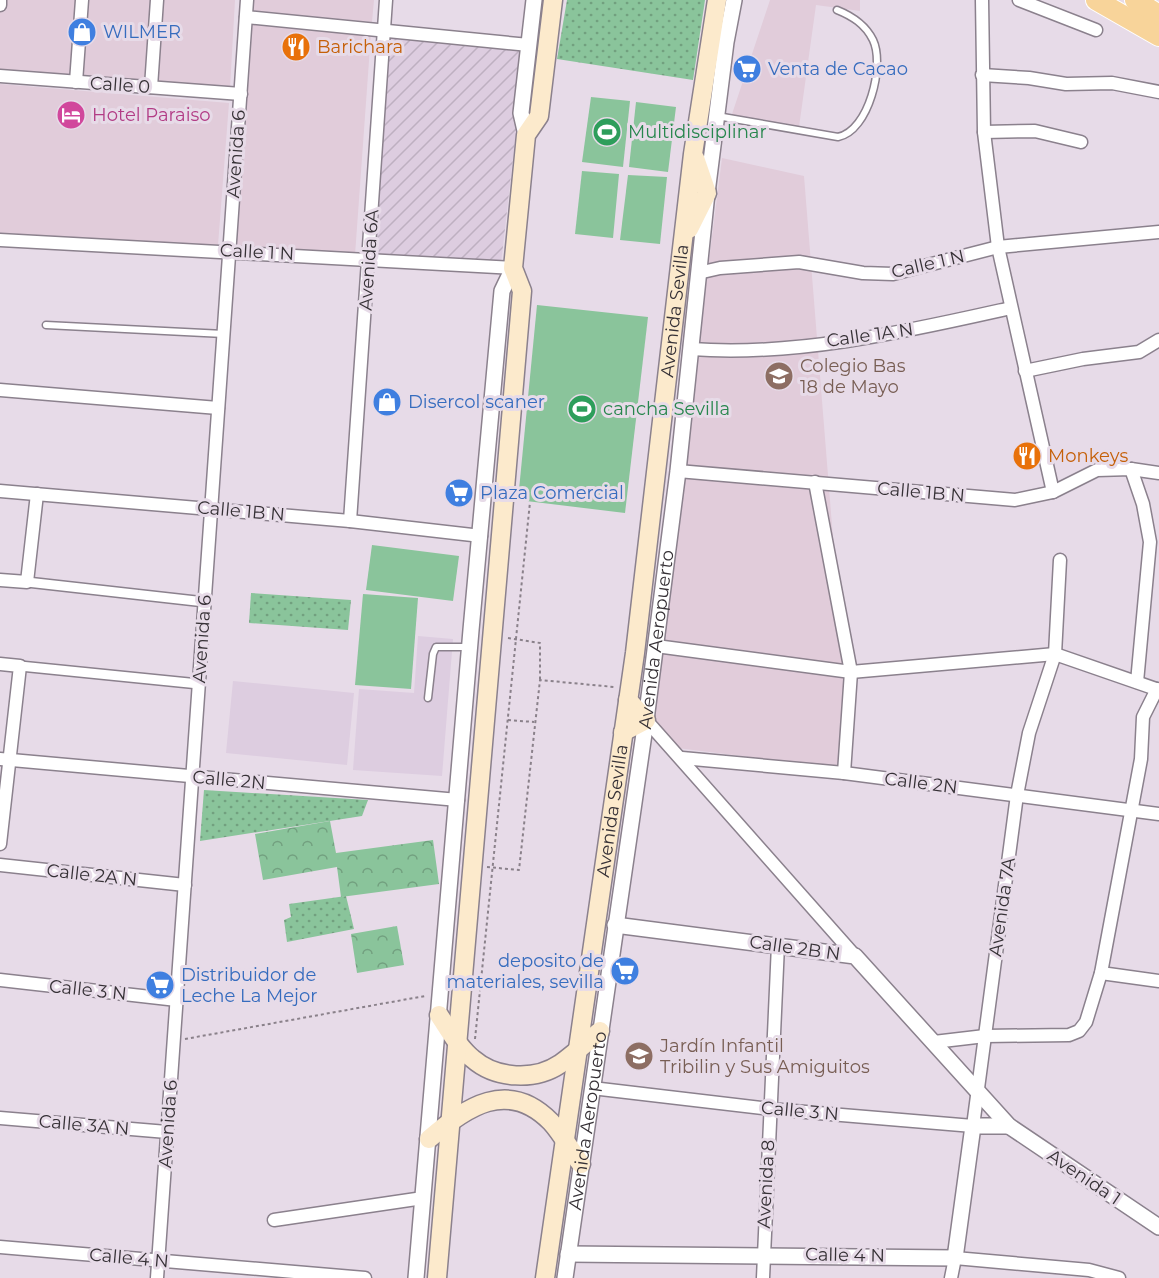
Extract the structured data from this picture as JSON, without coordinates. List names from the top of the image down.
{
  "streets": {
    "main road": ["Avenida Sevilla"],
    "street": [
      "Calle 0",
      "Avenida 6",
      "Calle 1 N",
      "Avenida 6A",
      "Calle 1A N",
      "Calle 1B N",
      "Avenida Aeropuerto",
      "Calle 2N",
      "Calle 2A N",
      "Avenida 7A",
      "Calle 2B N",
      "Calle 3 N",
      "Calle 3A N",
      "Avenida 1",
      "Avenida 8",
      "Calle 4 N"
    ]
  },
  "crossings": [
    ["Calle 0", "Avenida 6"],
    ["Avenida 6", "Calle 1 N"],
    ["Avenida 6", "Calle 1B N"],
    ["Avenida 6", "Calle 2N"],
    ["Avenida 6", "Calle 2A N"],
    ["Avenida 6", "Calle 3 N"],
    ["Avenida 6", "Calle 3A N"],
    ["Avenida 6", "Calle 4 N"],
    ["Calle 1 N", "Avenida 6A"],
    ["Calle 1 N", "Avenida Aeropuerto"],
    ["Avenida 6A", "Calle 1B N"],
    ["Calle 1A N", "Avenida Aeropuerto"],
    ["Calle 1B N", "Avenida Aeropuerto"],
    ["Avenida Aeropuerto", "Calle 2B N"],
    ["Avenida Aeropuerto", "Calle 3 N"],
    ["Avenida Aeropuerto", "Calle 4 N"],
    ["Calle 2N", "Avenida 7A"],
    ["Avenida 7A", "Calle 2B N"],
    ["Avenida 7A", "Calle 3 N"],
    ["Avenida 7A", "Calle 4 N"],
    ["Calle 2B N", "Calle 3 N"],
    ["Calle 2B N", "Avenida 1"],
    ["Calle 2B N", "Avenida 8"],
    ["Calle 3 N", "Avenida 1"],
    ["Calle 3 N", "Avenida 8"],
    ["Avenida 8", "Calle 4 N"]
  ],
  "places": {
    "shop": ["WILMER", "Disercol scaner"],
    "restaurant": ["Barichara", "Monkeys"],
    "supermarket": [
      "Venta de Cacao",
      "Plaza Comercial",
      "deposito de materiales, sevilla",
      "Distribuidor de Leche La Mejor"
    ],
    "hotel": ["Hotel Paraiso"],
    "sports": ["Multidisciplinar", "cancha Sevilla"],
    "school or university": ["Colegio Bas 18 de Mayo", "Jardín Infantil Tribilin y Sus Amiguitos"]
  }
}
